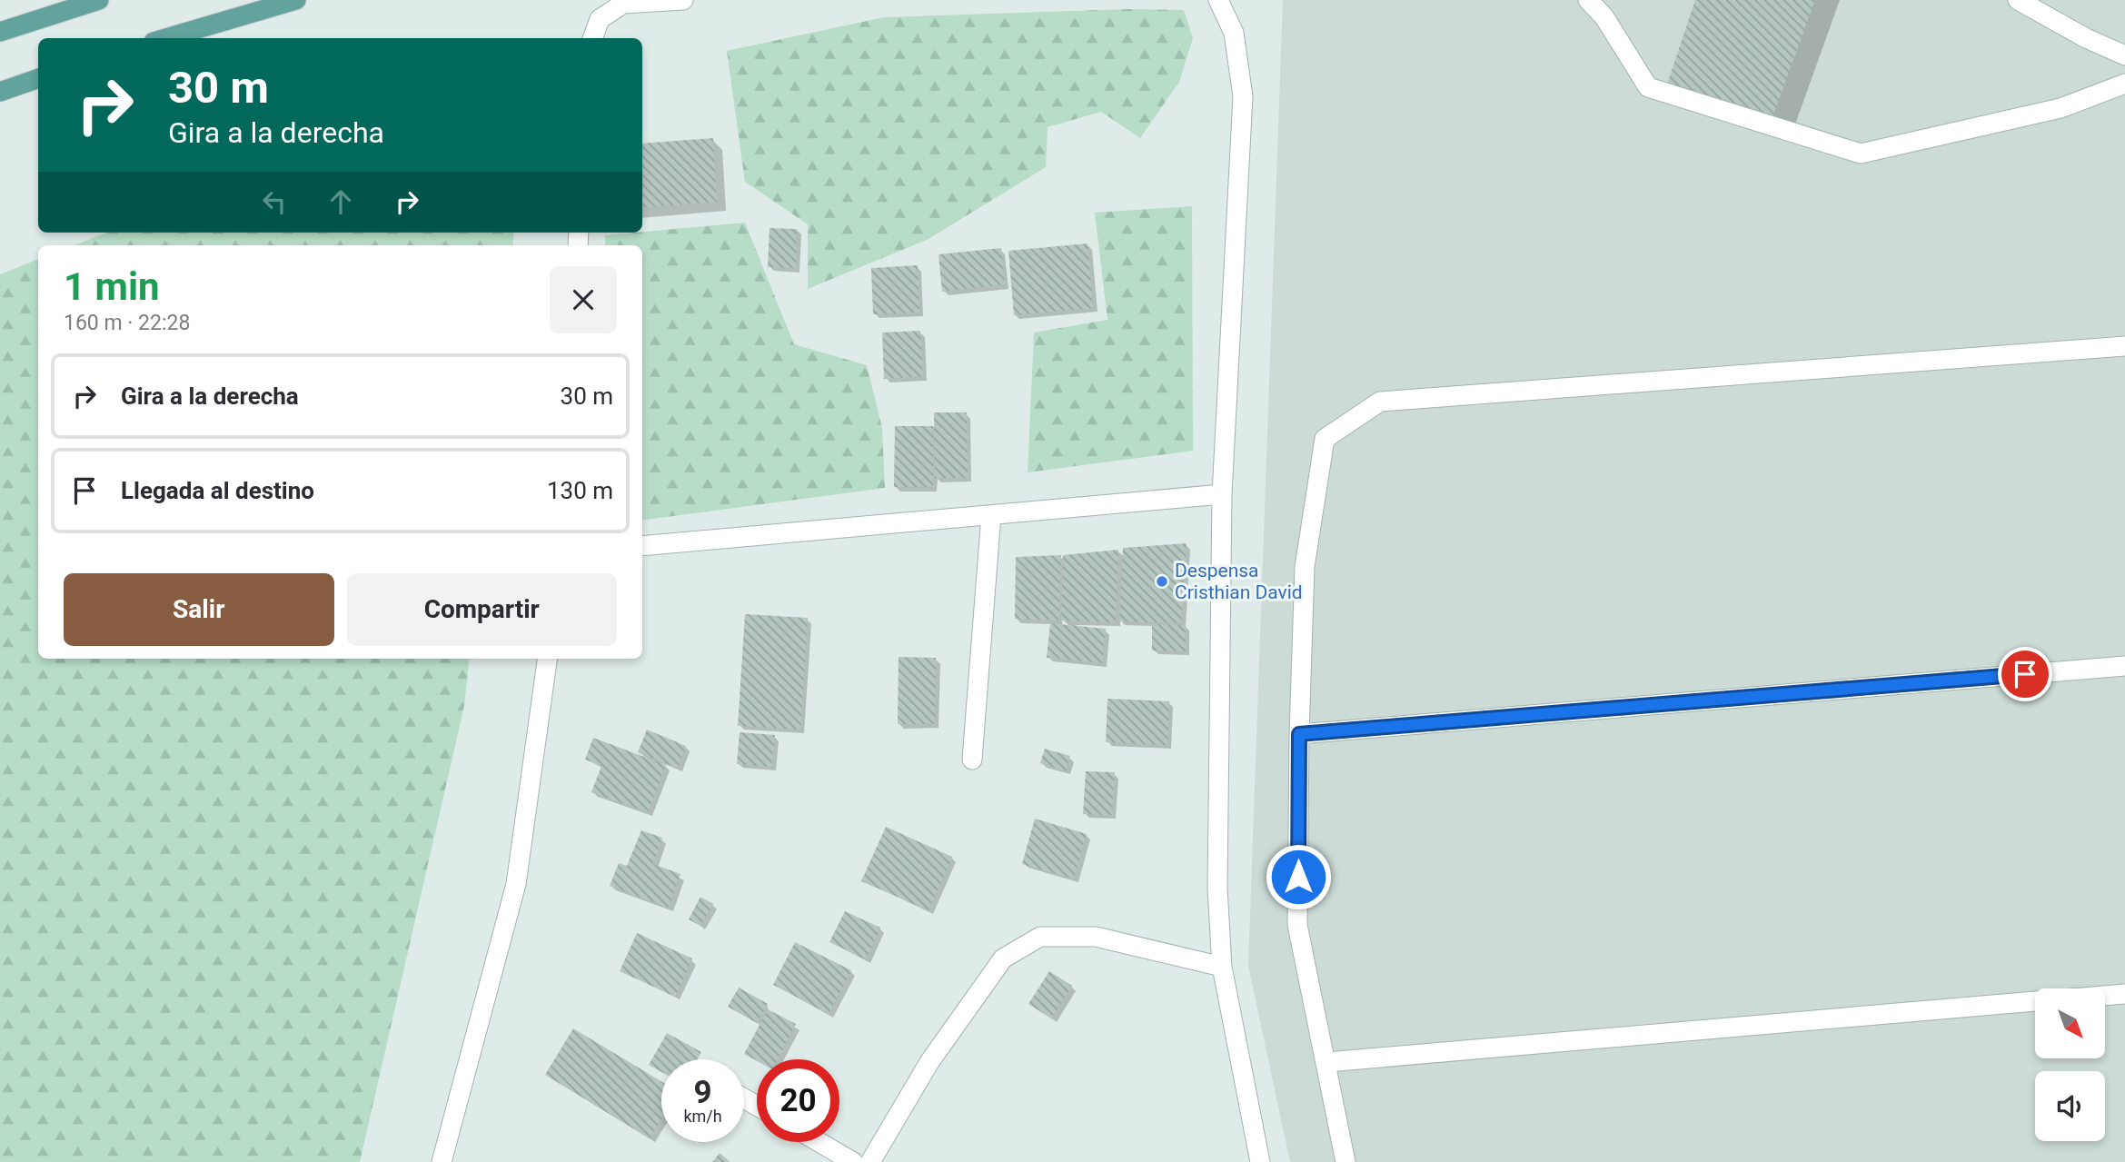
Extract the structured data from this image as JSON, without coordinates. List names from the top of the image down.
{
  "places": ["Despensa Cristhian David"],
  "north": "bottom right",
  "page": {
    "turn": ["30 m", "Gira a la derecha"],
    "heading": ["1 min", "160 m · 22:28"],
    "list": [
      {
        "name": "Gira a la derecha",
        "value": "30 m"
      },
      {
        "name": "Llegada al destino",
        "value": "130 m"
      }
    ],
    "buttons": ["Salir", "Compartir"],
    "speed": "9 km/h",
    "limit": "20"
  }
}
